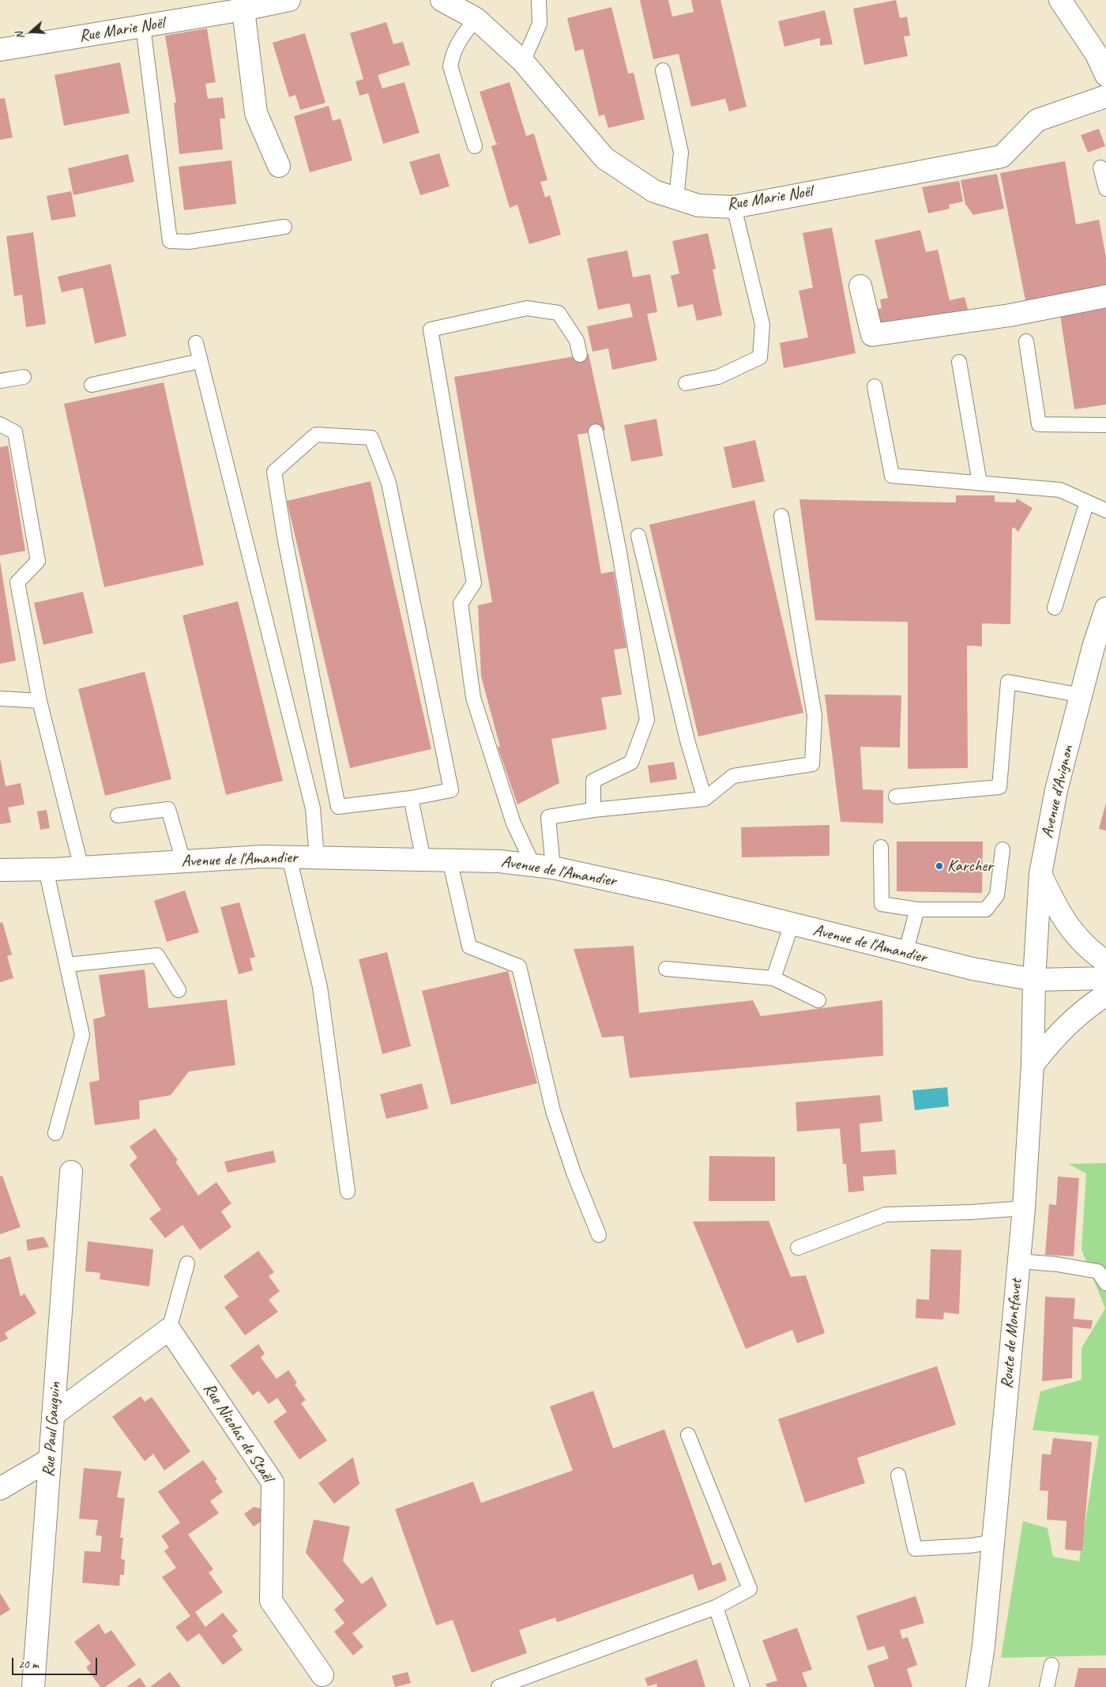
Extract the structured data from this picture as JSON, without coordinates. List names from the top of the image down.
{
  "streets": {
    "street": [
      "Rue Marie Noël",
      "Avenue d'Avignon",
      "Avenue de l'Amandier",
      "Route de Montfavet",
      "Rue Paul Gauguin",
      "Rue Nicolas de Staël"
    ]
  },
  "crossings": [
    ["Avenue d'Avignon", "Avenue de l'Amandier"],
    ["Avenue d'Avignon", "Route de Montfavet"],
    ["Avenue de l'Amandier", "Route de Montfavet"]
  ],
  "places": ["Karcher"],
  "scale_bar": "20 m",
  "north": "left"
}
